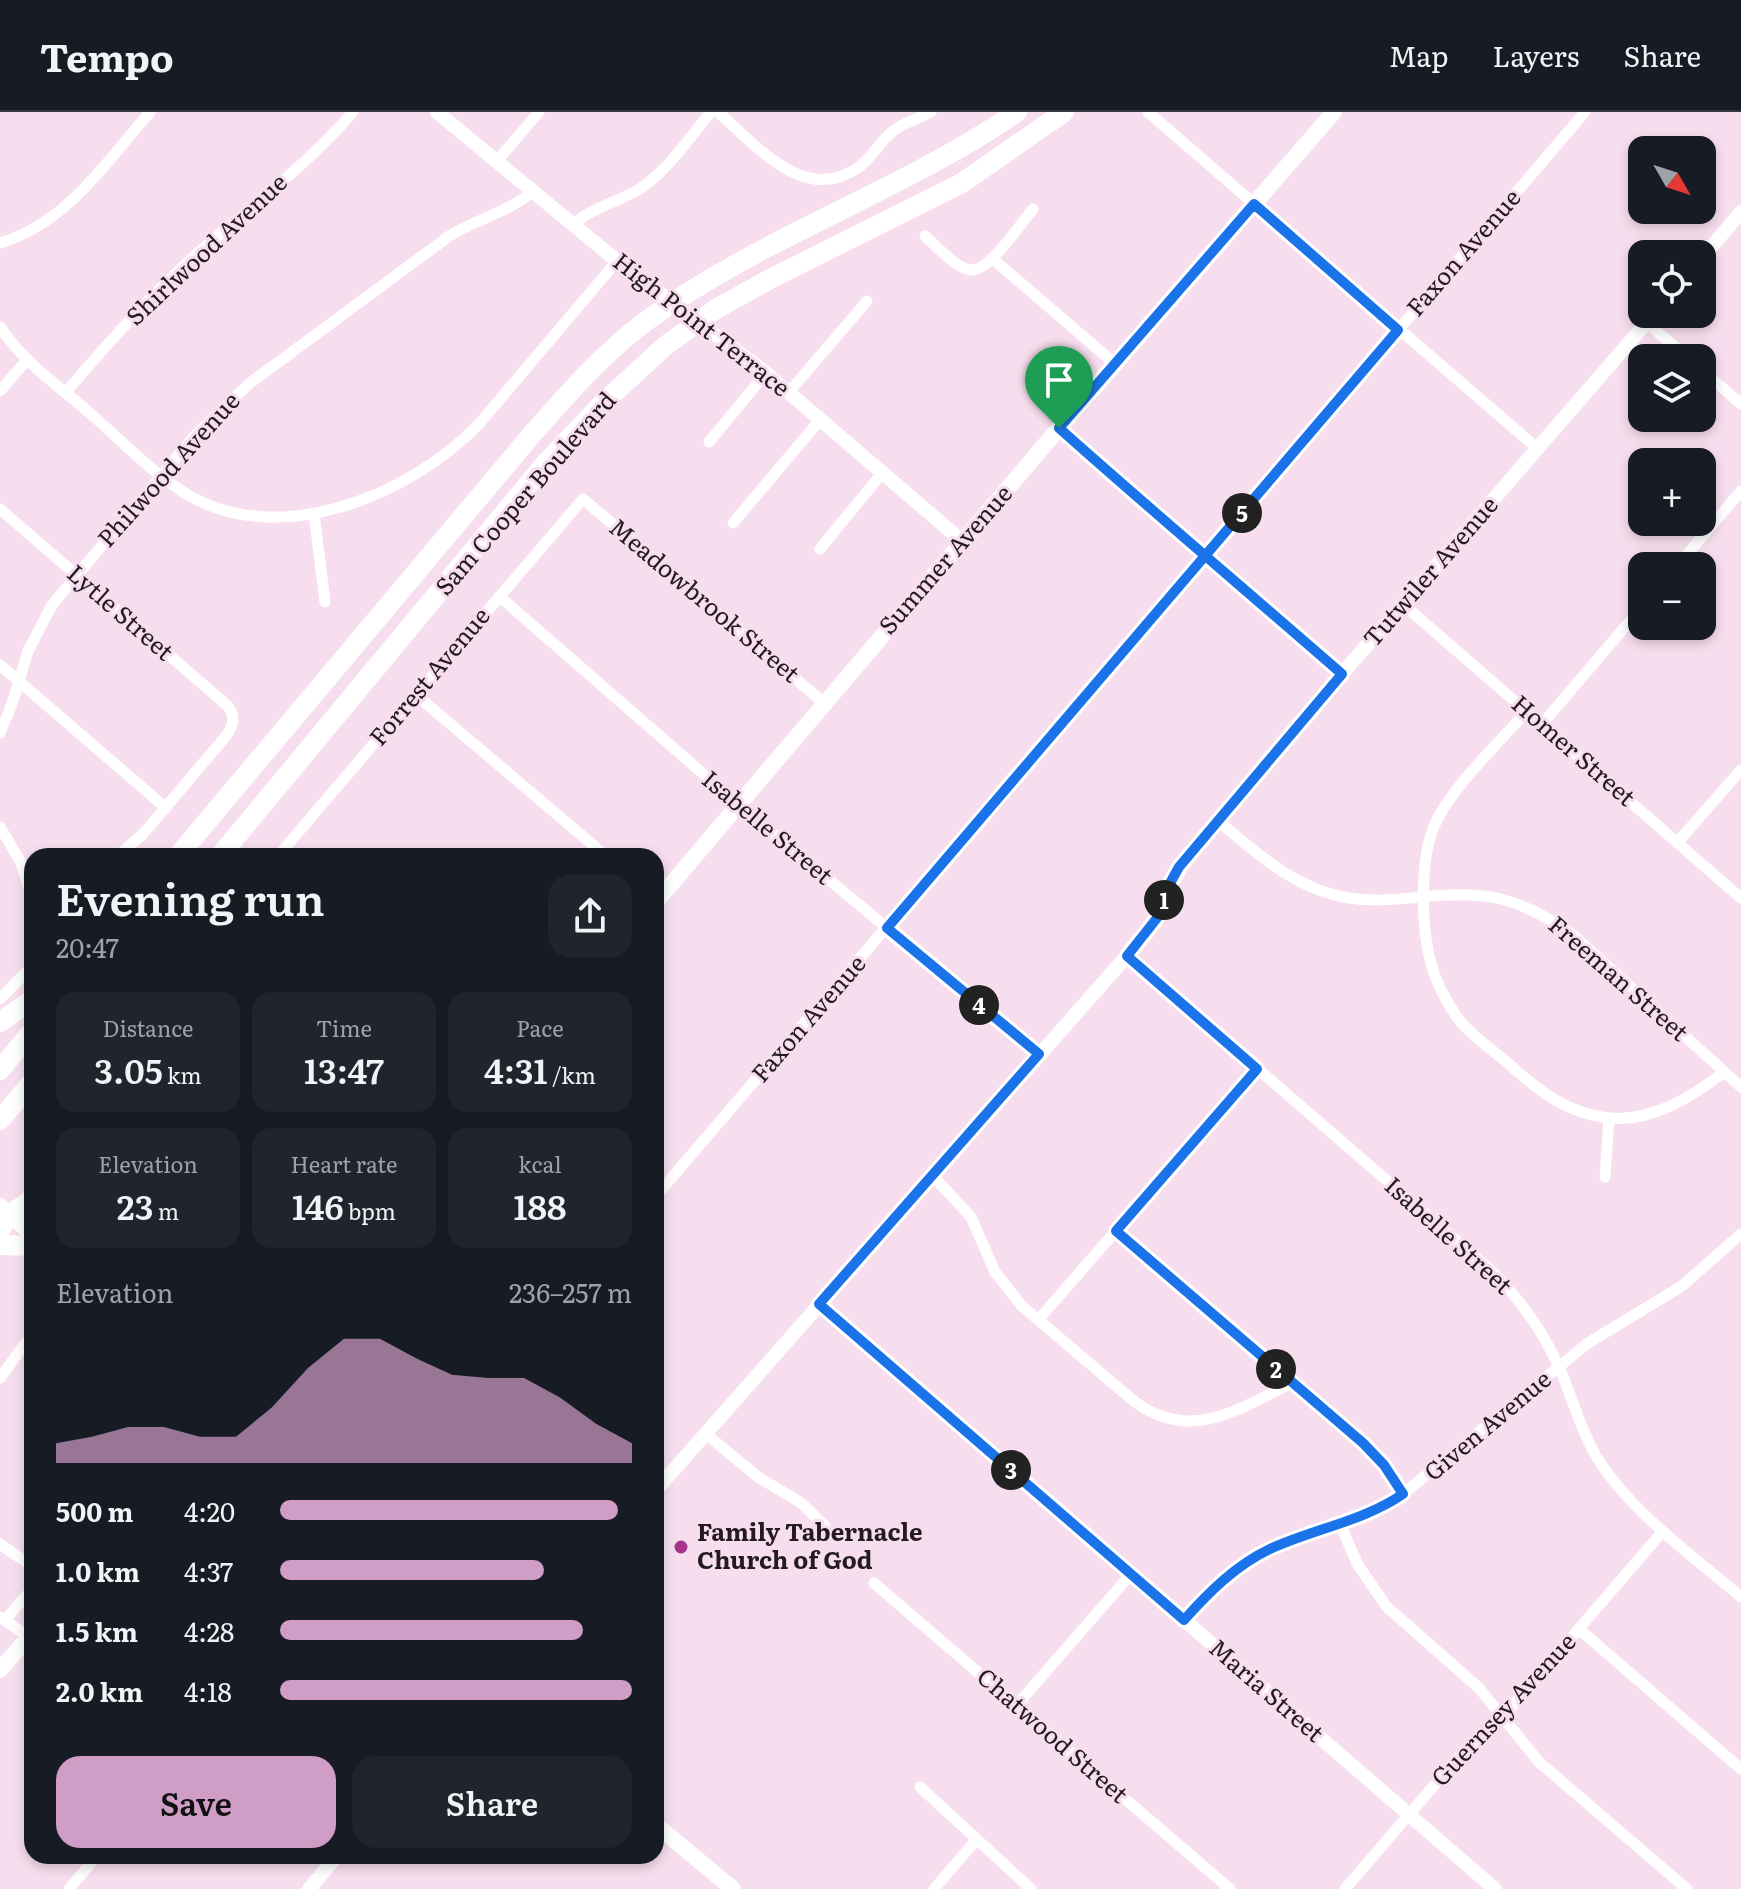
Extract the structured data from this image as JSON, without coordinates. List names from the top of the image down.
{
  "streets": {
    "highway": ["Sam Cooper Boulevard"],
    "main road": ["Summer Avenue"],
    "street": [
      "Shirlwood Avenue",
      "Faxon Avenue",
      "High Point Terrace",
      "Philwood Avenue",
      "Tutwiler Avenue",
      "Meadowbrook Street",
      "Lytle Street",
      "Forrest Avenue",
      "Homer Street",
      "Isabelle Street",
      "Freeman Street",
      "Given Avenue",
      "Maria Street",
      "Guernsey Avenue",
      "Chatwood Street"
    ]
  },
  "crossings": [
    ["Faxon Avenue", "Isabelle Street"],
    ["High Point Terrace", "Philwood Avenue"],
    ["High Point Terrace", "Summer Avenue"],
    ["Philwood Avenue", "Lytle Street"],
    ["Summer Avenue", "Meadowbrook Street"],
    ["Summer Avenue", "Isabelle Street"],
    ["Tutwiler Avenue", "Homer Street"],
    ["Tutwiler Avenue", "Isabelle Street"],
    ["Tutwiler Avenue", "Freeman Street"],
    ["Tutwiler Avenue", "Maria Street"],
    ["Meadowbrook Street", "Forrest Avenue"],
    ["Forrest Avenue", "Isabelle Street"],
    ["Isabelle Street", "Given Avenue"],
    ["Isabelle Street", "Guernsey Avenue"],
    ["Given Avenue", "Maria Street"],
    ["Maria Street", "Guernsey Avenue"]
  ],
  "places": ["Family Tabernacle Church of God"],
  "north": "bottom right",
  "page": {
    "header": "Tempo",
    "nav": ["Map", "Layers", "Share"],
    "map_buttons": ["+", "−"],
    "pins": [
      "5",
      "1",
      "4",
      "2",
      "3"
    ],
    "heading": ["Evening run", "20:47"],
    "stats": [
      ["Distance", "3.05 km"],
      ["Time", "13:47"],
      ["Pace", "4:31 /km"],
      ["Elevation", "23 m"],
      ["Heart rate", "146 bpm"],
      ["kcal", "188"]
    ],
    "chart": ["Elevation", "236–257 m"],
    "list": [
      {
        "name": "500 m",
        "note": "4:20"
      },
      {
        "name": "1.0 km",
        "note": "4:37"
      },
      {
        "name": "1.5 km",
        "note": "4:28"
      },
      {
        "name": "2.0 km",
        "note": "4:18"
      }
    ],
    "buttons": ["Save", "Share"]
  }
}
